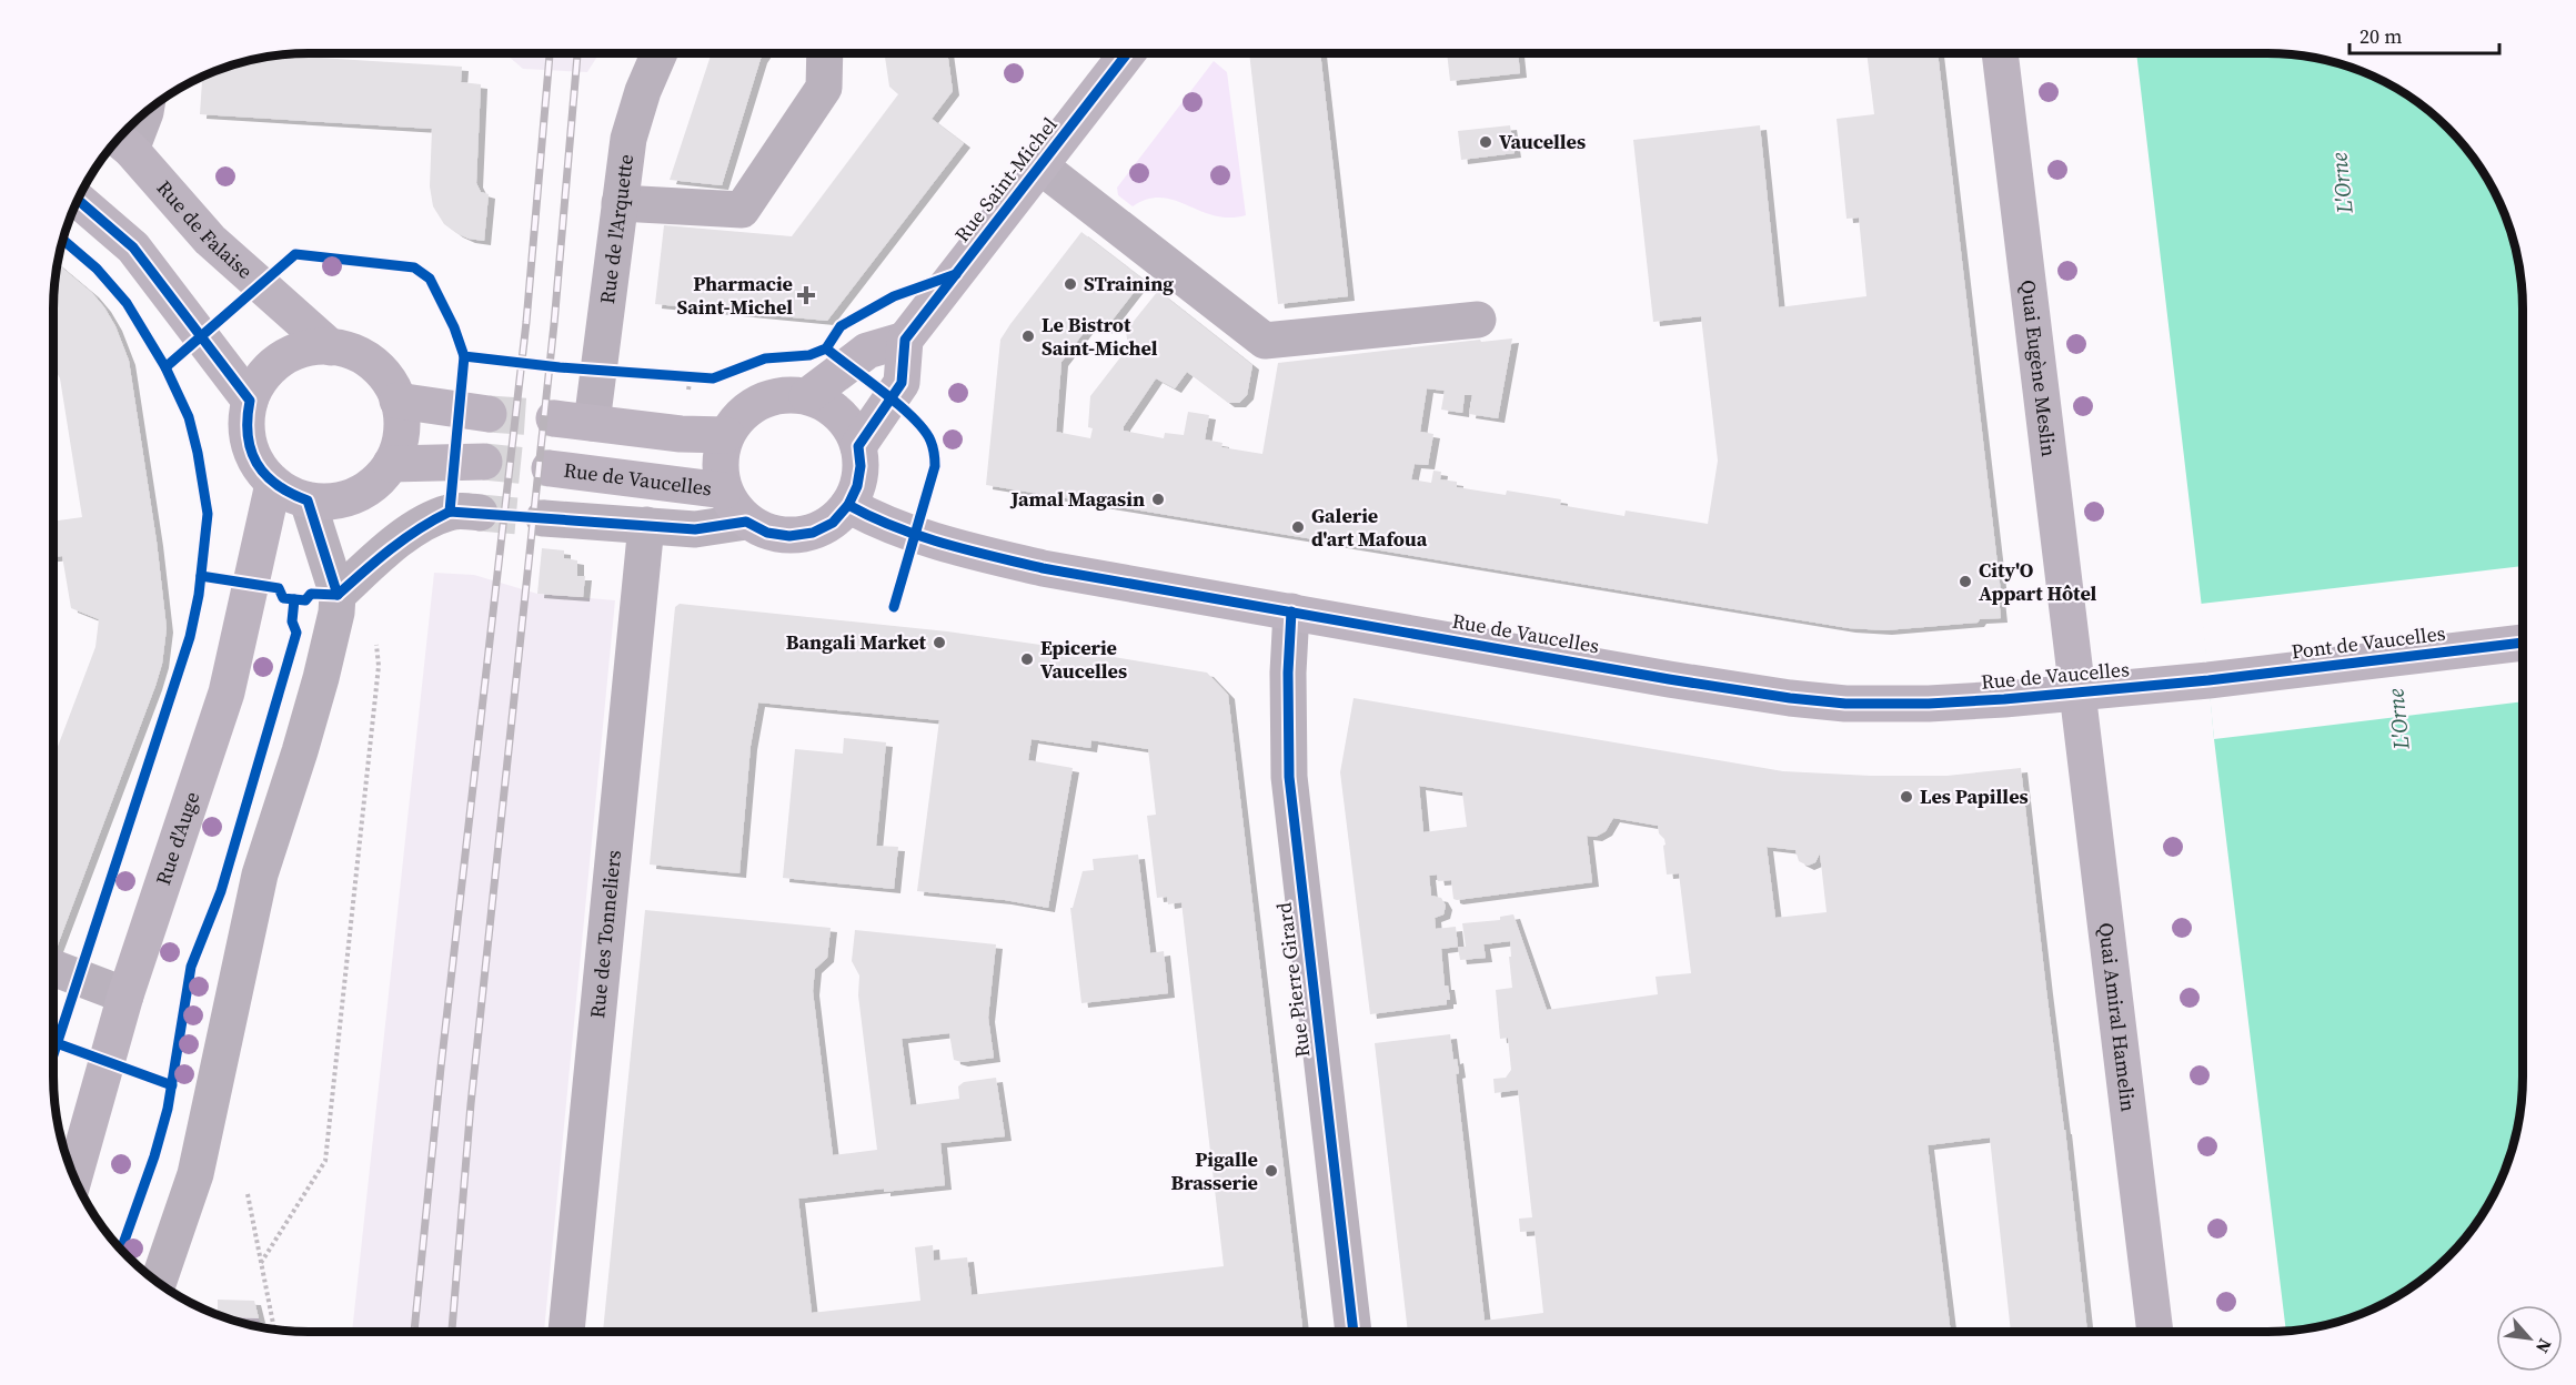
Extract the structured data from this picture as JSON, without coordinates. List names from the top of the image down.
{
  "streets": {
    "main road": [
      "Rue Saint-Michel",
      "Rue de Falaise",
      "Quai Eugène Meslin",
      "Rue de Vaucelles",
      "Pont de Vaucelles",
      "Rue d'Auge",
      "Quai Amiral Hamelin"
    ],
    "street": ["Rue de l'Arquette", "Rue des Tonneliers", "Rue Pierre Girard"]
  },
  "crossings": [
    ["Rue de Falaise", "Rue d'Auge"],
    ["Quai Eugène Meslin", "Rue de Vaucelles"],
    ["Quai Eugène Meslin", "Quai Amiral Hamelin"],
    ["Rue de Vaucelles", "Pont de Vaucelles"],
    ["Rue de Vaucelles", "Rue Pierre Girard"],
    ["Rue de Vaucelles", "Quai Amiral Hamelin"]
  ],
  "water": ["L'Orne"],
  "places": {
    "other": [
      "Vaucelles",
      "STraining",
      "Le Bistrot Saint-Michel",
      "Jamal Magasin",
      "Galerie d'art Mafoua",
      "City'O Appart Hôtel",
      "Bangali Market",
      "Epicerie Vaucelles",
      "Les Papilles",
      "Pigalle Brasserie"
    ],
    "health": ["Pharmacie Saint-Michel"]
  },
  "scale_bar": "20 m",
  "north": "bottom right"
}
